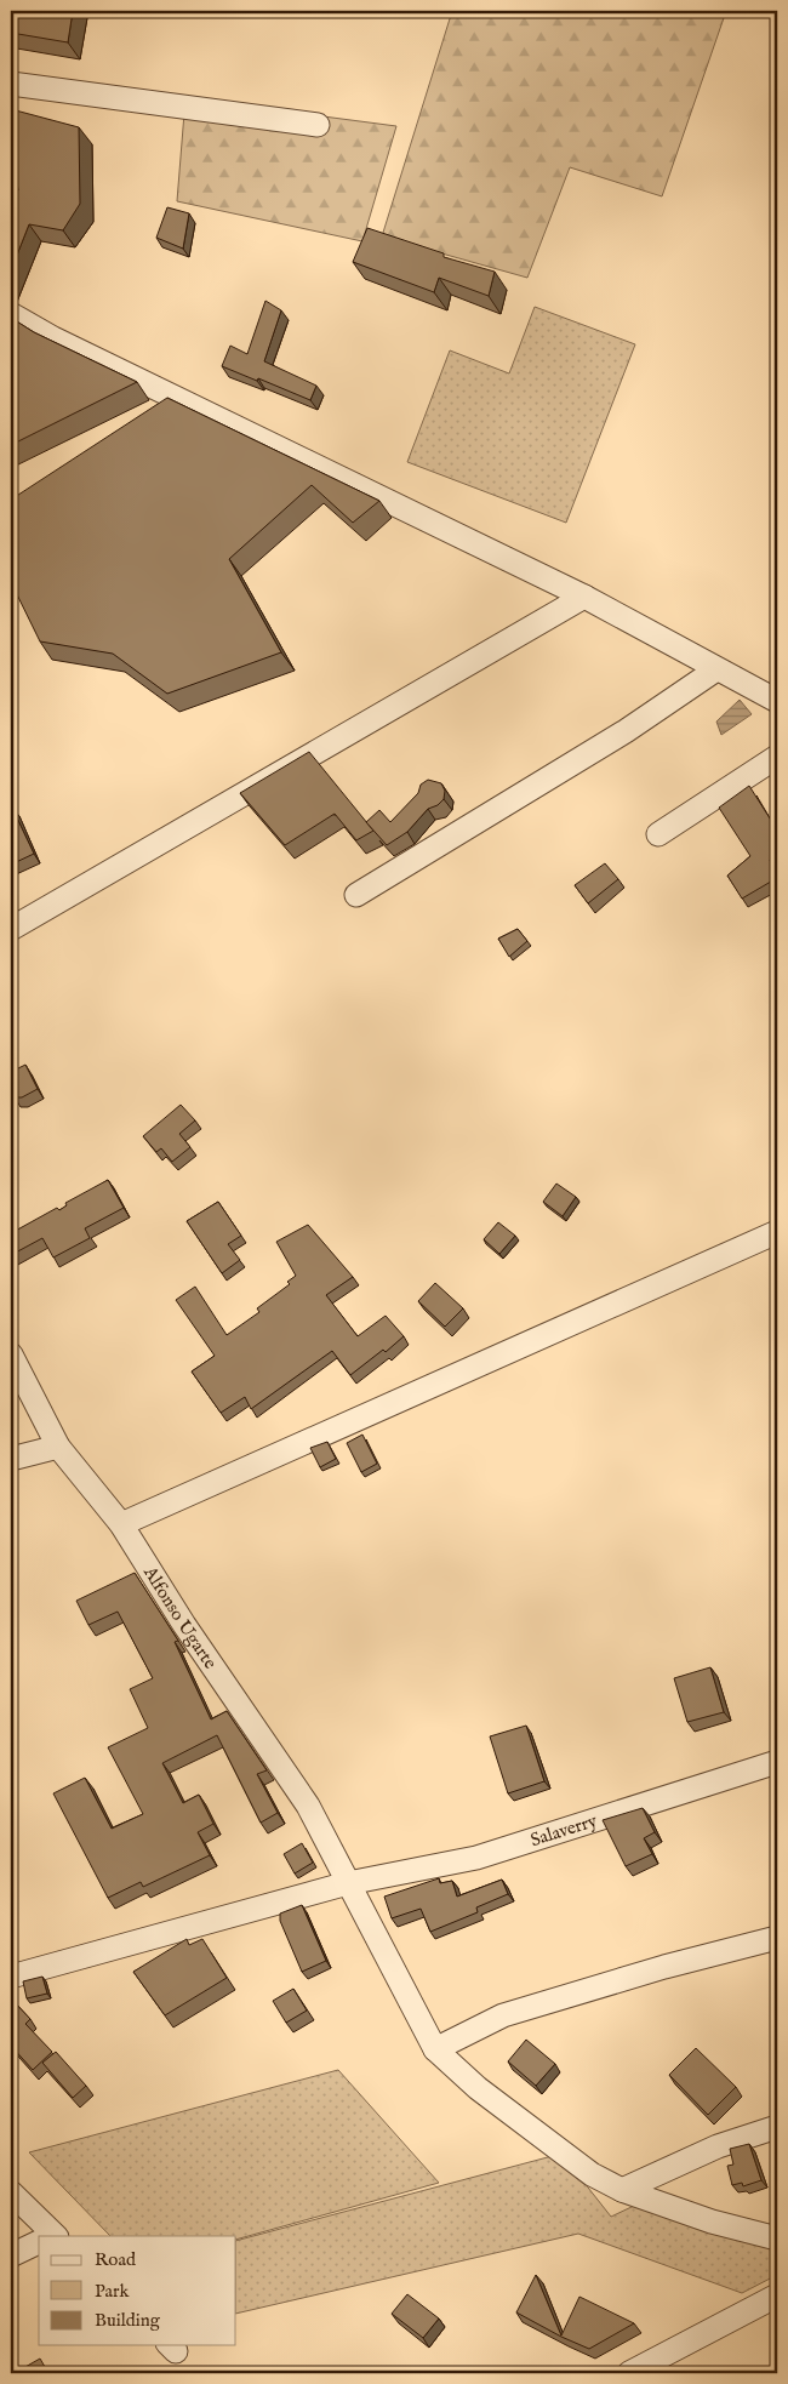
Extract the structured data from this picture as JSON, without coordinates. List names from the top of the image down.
{
  "streets": {
    "street": ["Alfonso Ugarte", "Salaverry"]
  },
  "crossings": [
    ["Alfonso Ugarte", "Salaverry"]
  ],
  "legend": ["Road", "Park", "Building"]
}
